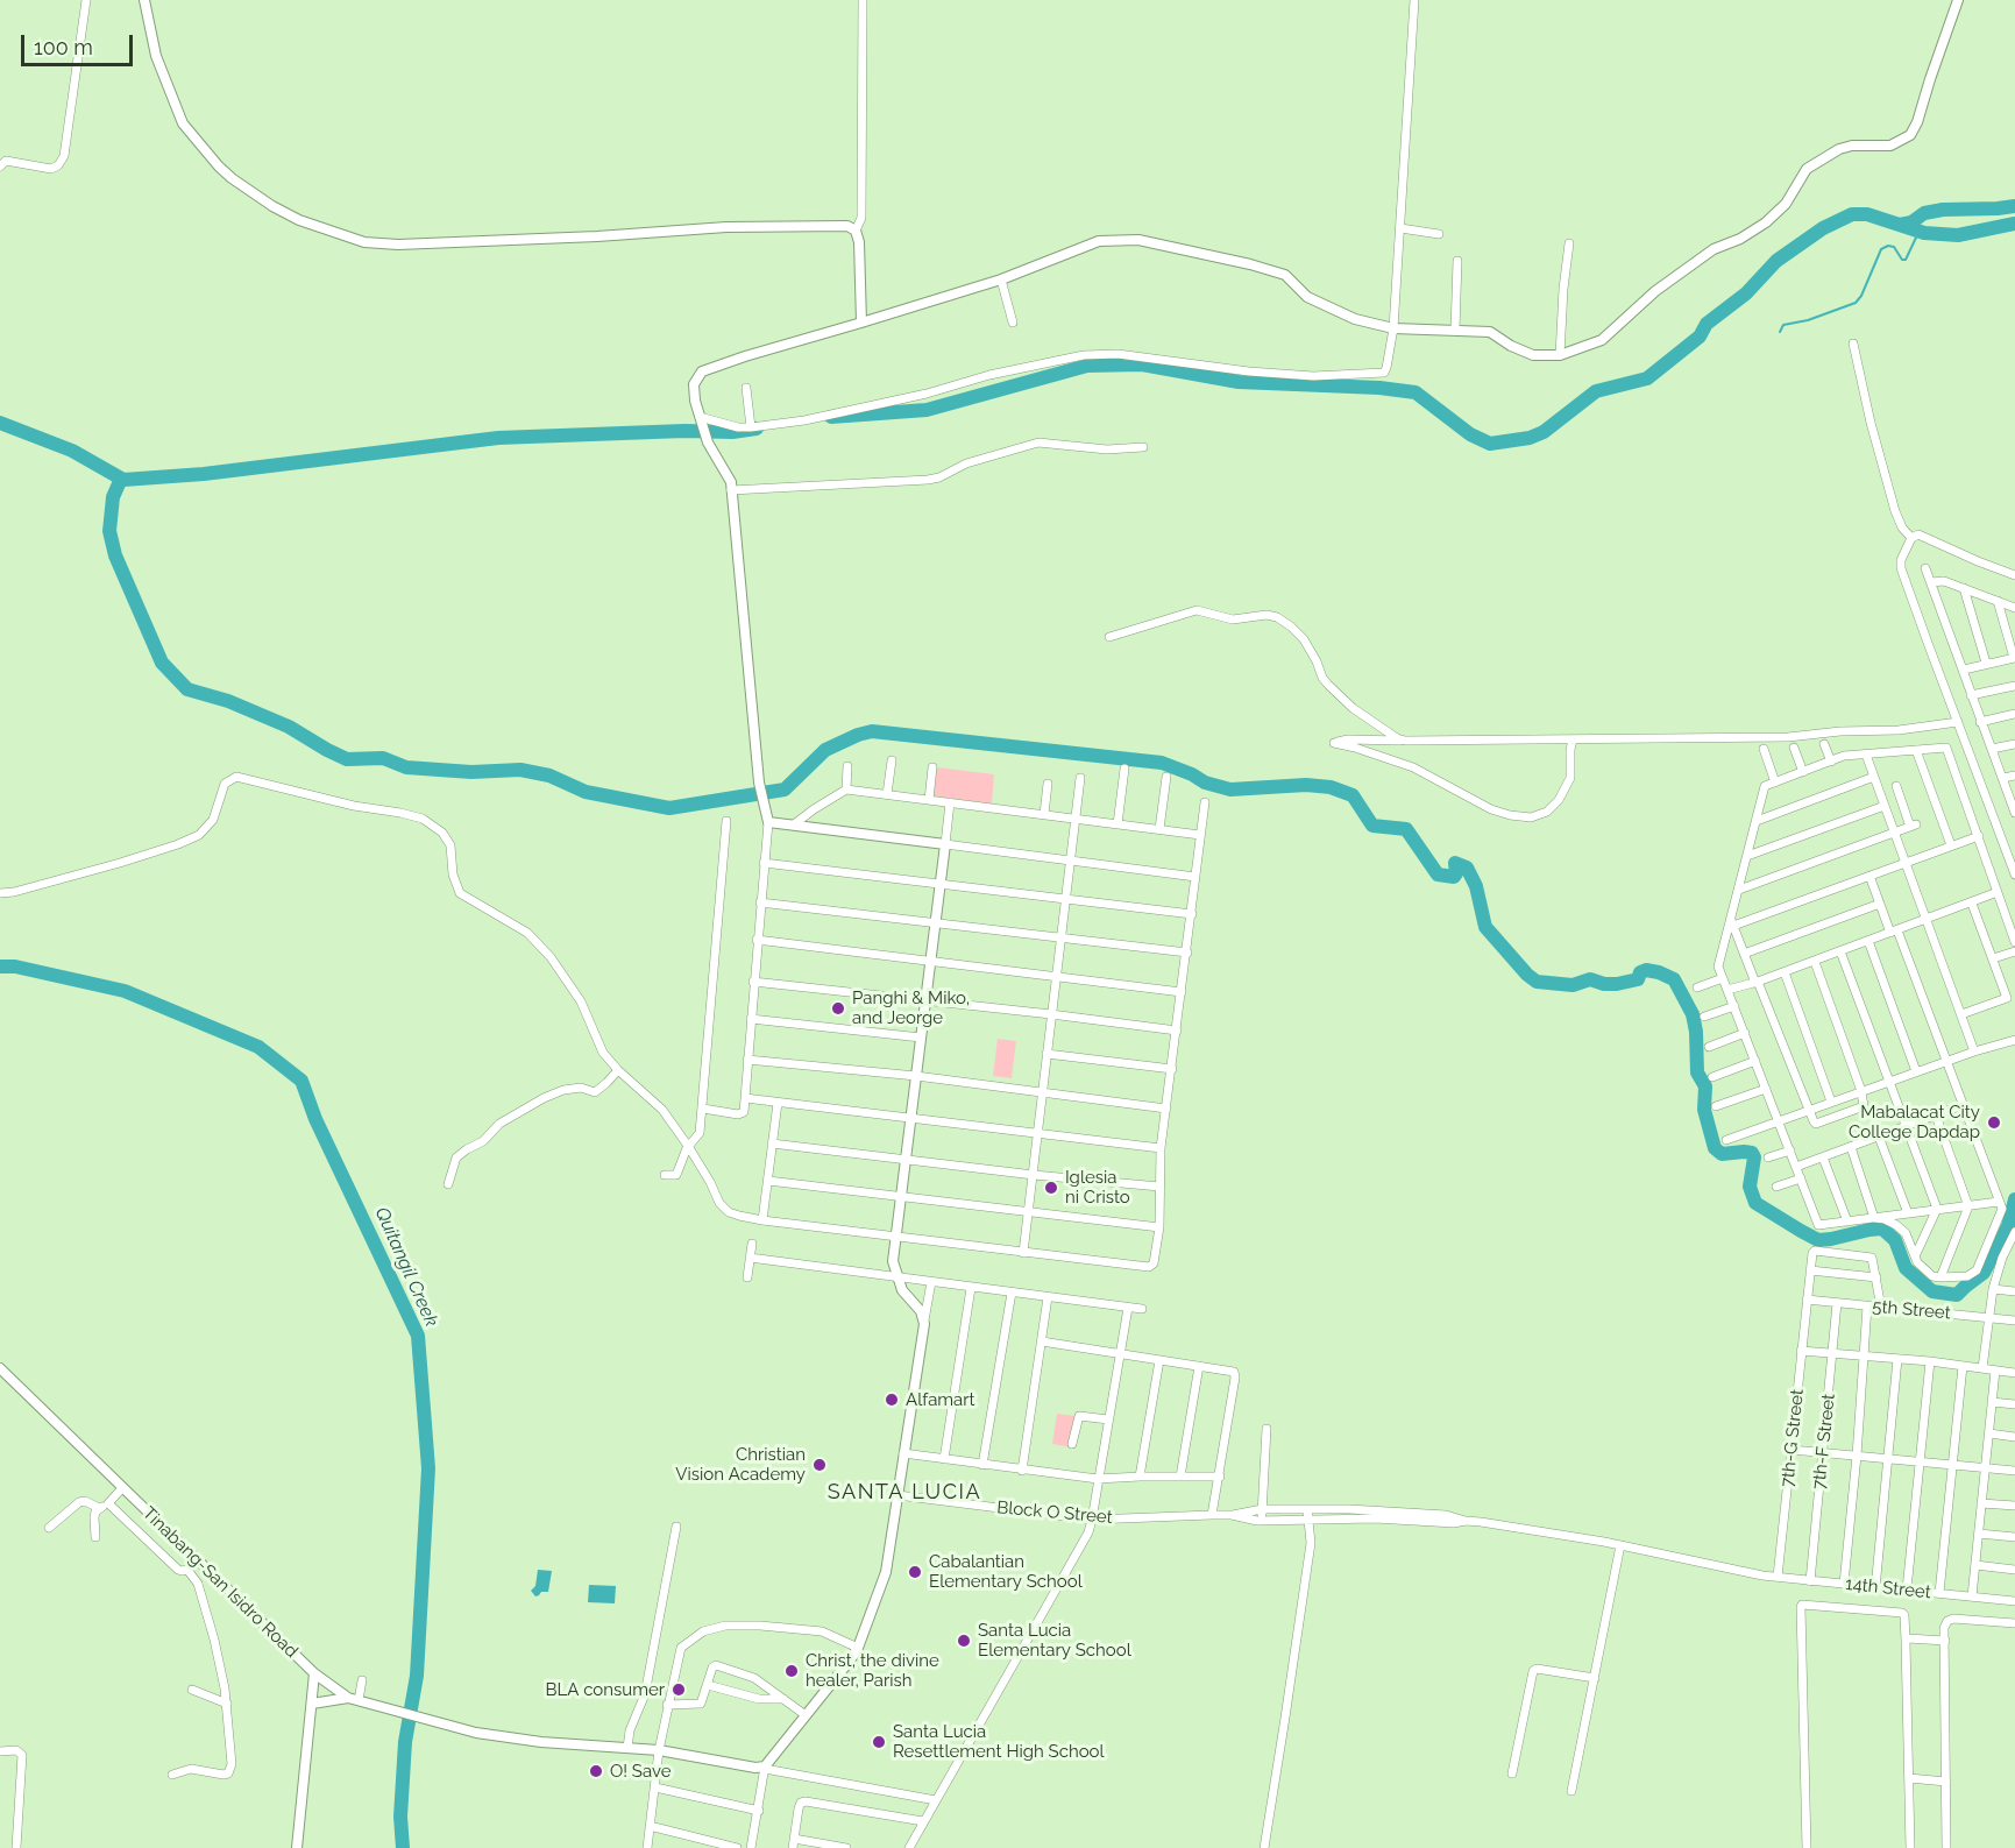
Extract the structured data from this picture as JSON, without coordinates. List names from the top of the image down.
{
  "streets": {
    "street": [
      "5th Street",
      "7th-G Street",
      "7th-F Street",
      "Block O Street",
      "Tinabang-San Isidro Road",
      "14th Street"
    ]
  },
  "crossings": [
    ["5th Street", "7th-G Street"],
    ["5th Street", "7th-F Street"],
    ["7th-G Street", "14th Street"],
    ["7th-F Street", "14th Street"]
  ],
  "districts": ["SANTA LUCIA"],
  "water": ["Quitangil Creek"],
  "places": [
    "Panghi & Miko, and Jeorge",
    "Mabalacat City College Dapdap",
    "Iglesia ni Cristo",
    "Alfamart",
    "Christian Vision Academy",
    "Cabalantian Elementary School",
    "Santa Lucia Elementary School",
    "Christ, the divine healer, Parish",
    "BLA consumer",
    "Santa Lucia Resettlement High School",
    "O! Save"
  ],
  "scale_bar": "100 m"
}
